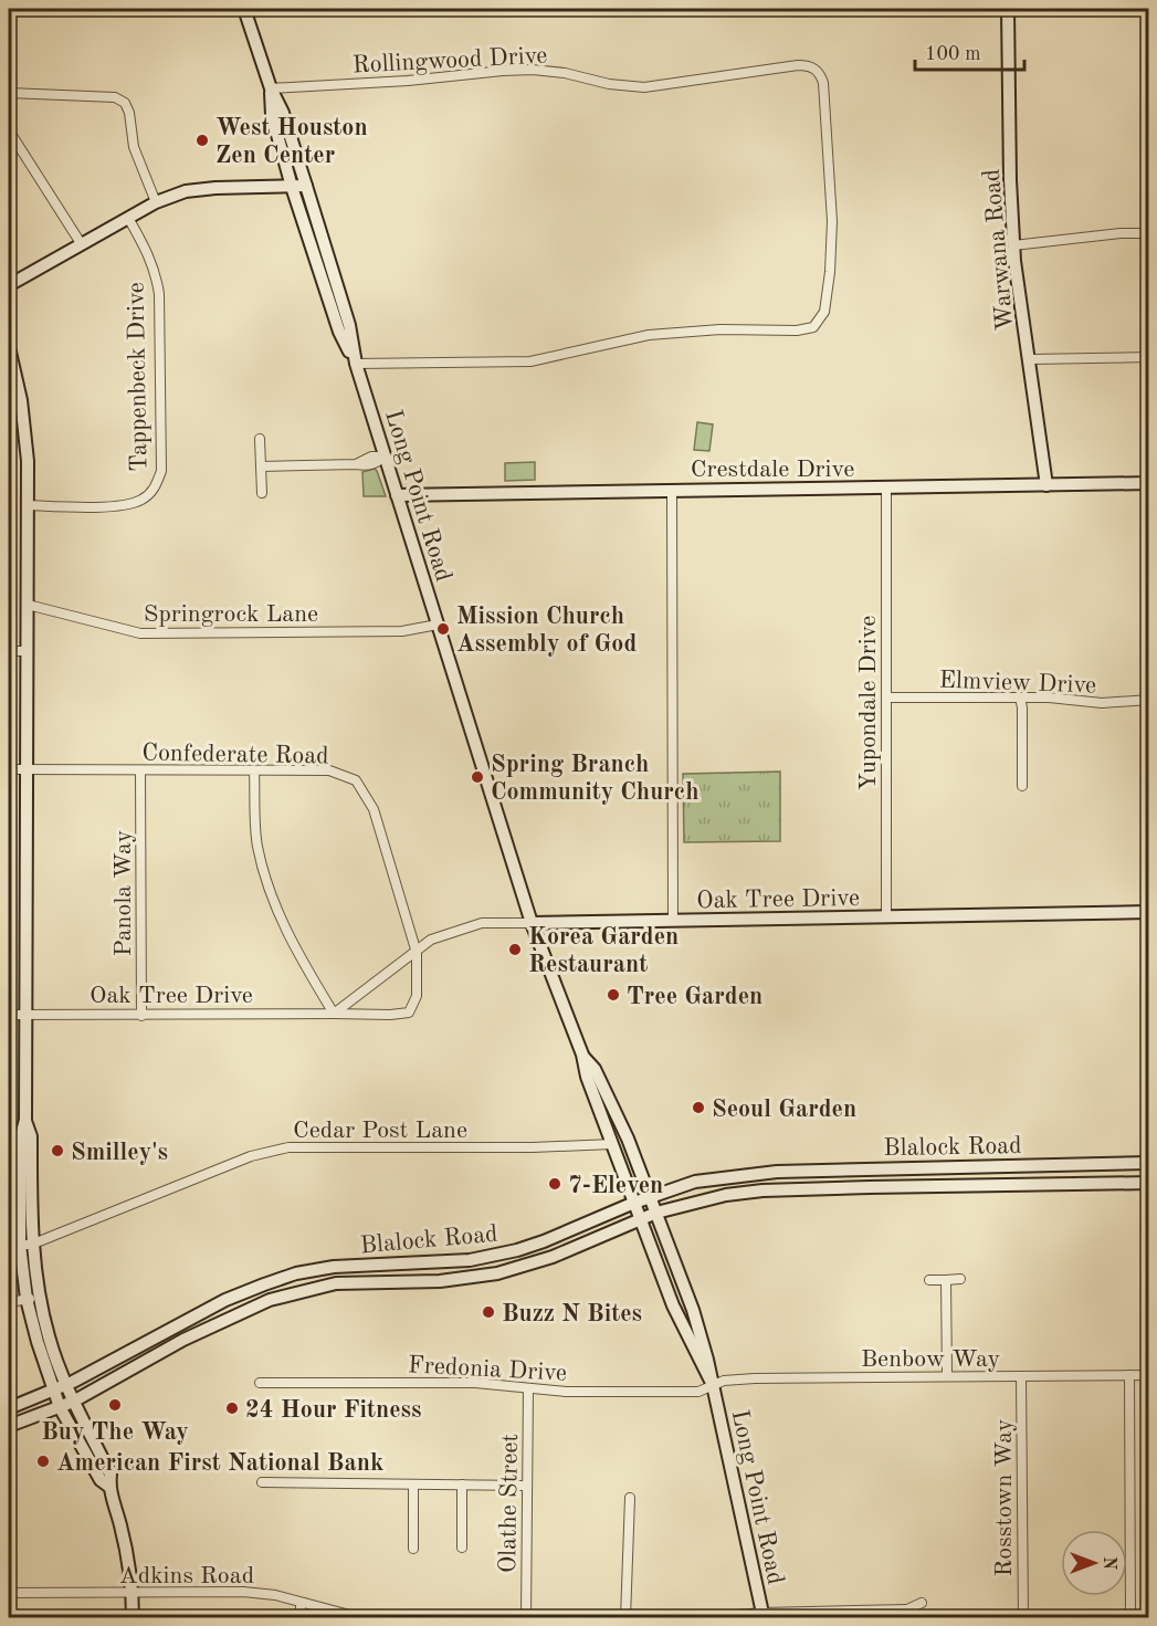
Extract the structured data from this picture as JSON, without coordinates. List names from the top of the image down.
{
  "streets": {
    "main road": [
      "Warwana Road",
      "Crestdale Drive",
      "Long Point Road",
      "Oak Tree Drive",
      "Blalock Road"
    ],
    "street": [
      "Rollingwood Drive",
      "Tappenbeck Drive",
      "Springrock Lane",
      "Elmview Drive",
      "Yupondale Drive",
      "Confederate Road",
      "Panola Way",
      "Cedar Post Lane",
      "Benbow Way",
      "Fredonia Drive",
      "Rosstown Way",
      "Olathe Street",
      "Adkins Road"
    ]
  },
  "crossings": [
    ["Rollingwood Drive", "Long Point Road"],
    ["Warwana Road", "Crestdale Drive"],
    ["Crestdale Drive", "Long Point Road"],
    ["Crestdale Drive", "Yupondale Drive"],
    ["Long Point Road", "Springrock Lane"],
    ["Long Point Road", "Oak Tree Drive"],
    ["Long Point Road", "Cedar Post Lane"],
    ["Long Point Road", "Blalock Road"],
    ["Long Point Road", "Benbow Way"],
    ["Long Point Road", "Fredonia Drive"],
    ["Elmview Drive", "Yupondale Drive"],
    ["Yupondale Drive", "Oak Tree Drive"],
    ["Confederate Road", "Panola Way"],
    ["Confederate Road", "Oak Tree Drive"],
    ["Panola Way", "Oak Tree Drive"],
    ["Benbow Way", "Fredonia Drive"],
    ["Benbow Way", "Rosstown Way"],
    ["Fredonia Drive", "Olathe Street"]
  ],
  "places": [
    "West Houston Zen Center",
    "Mission Church Assembly of God",
    "Spring Branch Community Church",
    "Korea Garden Restaurant",
    "Tree Garden",
    "Seoul Garden",
    "Smilley's",
    "7-Eleven",
    "Buzz N Bites",
    "Buy The Way",
    "24 Hour Fitness",
    "American First National Bank"
  ],
  "scale_bar": "100 m",
  "north": "right"
}
